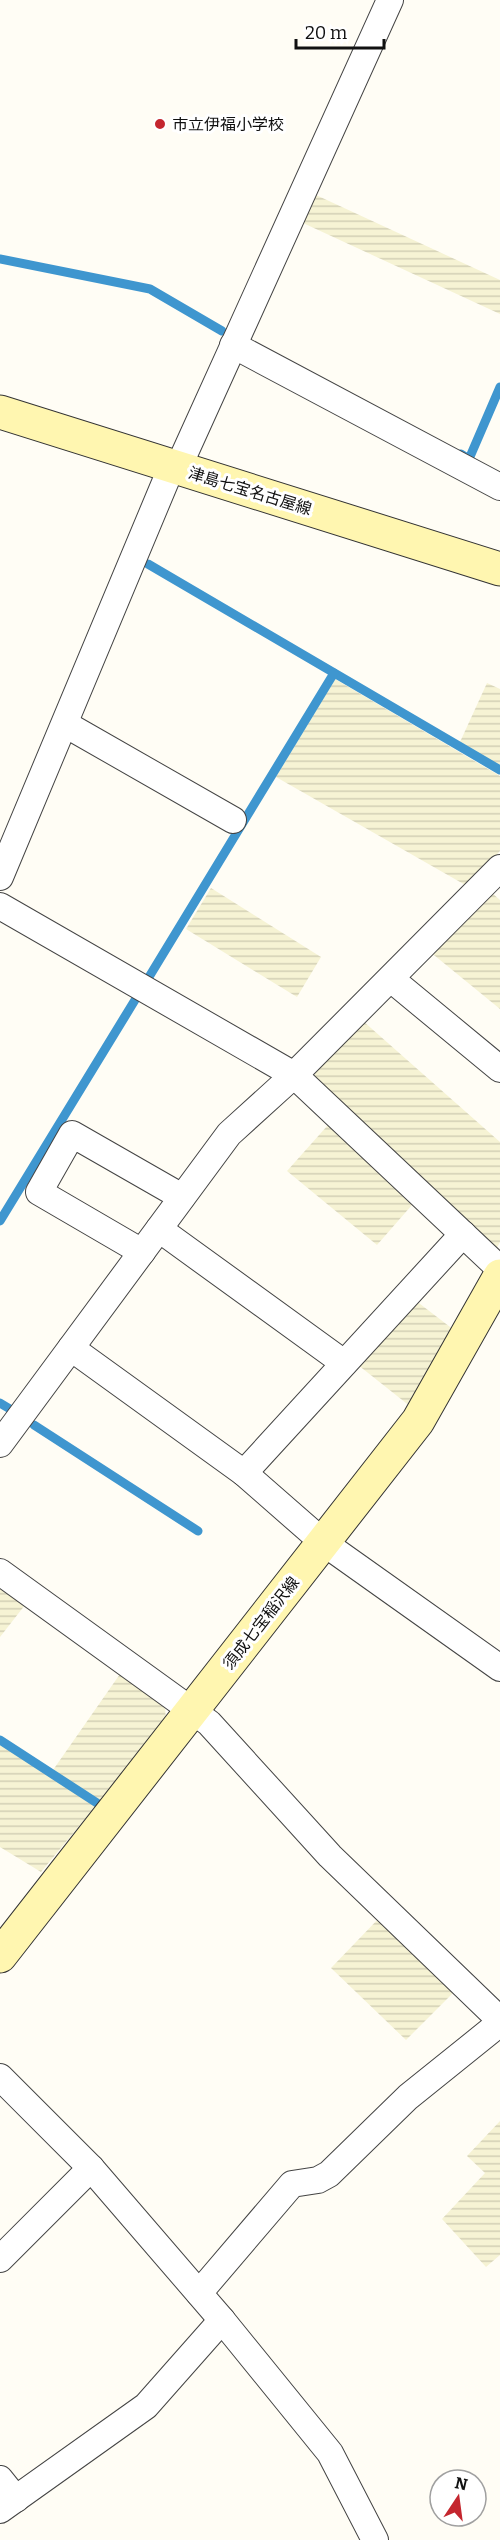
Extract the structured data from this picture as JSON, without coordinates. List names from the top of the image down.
{
  "streets": {
    "main road": ["津島七宝名古屋線", "須成七宝稲沢線"]
  },
  "places": ["市立伊福小学校"],
  "scale_bar": "20 m",
  "north": "top"
}
